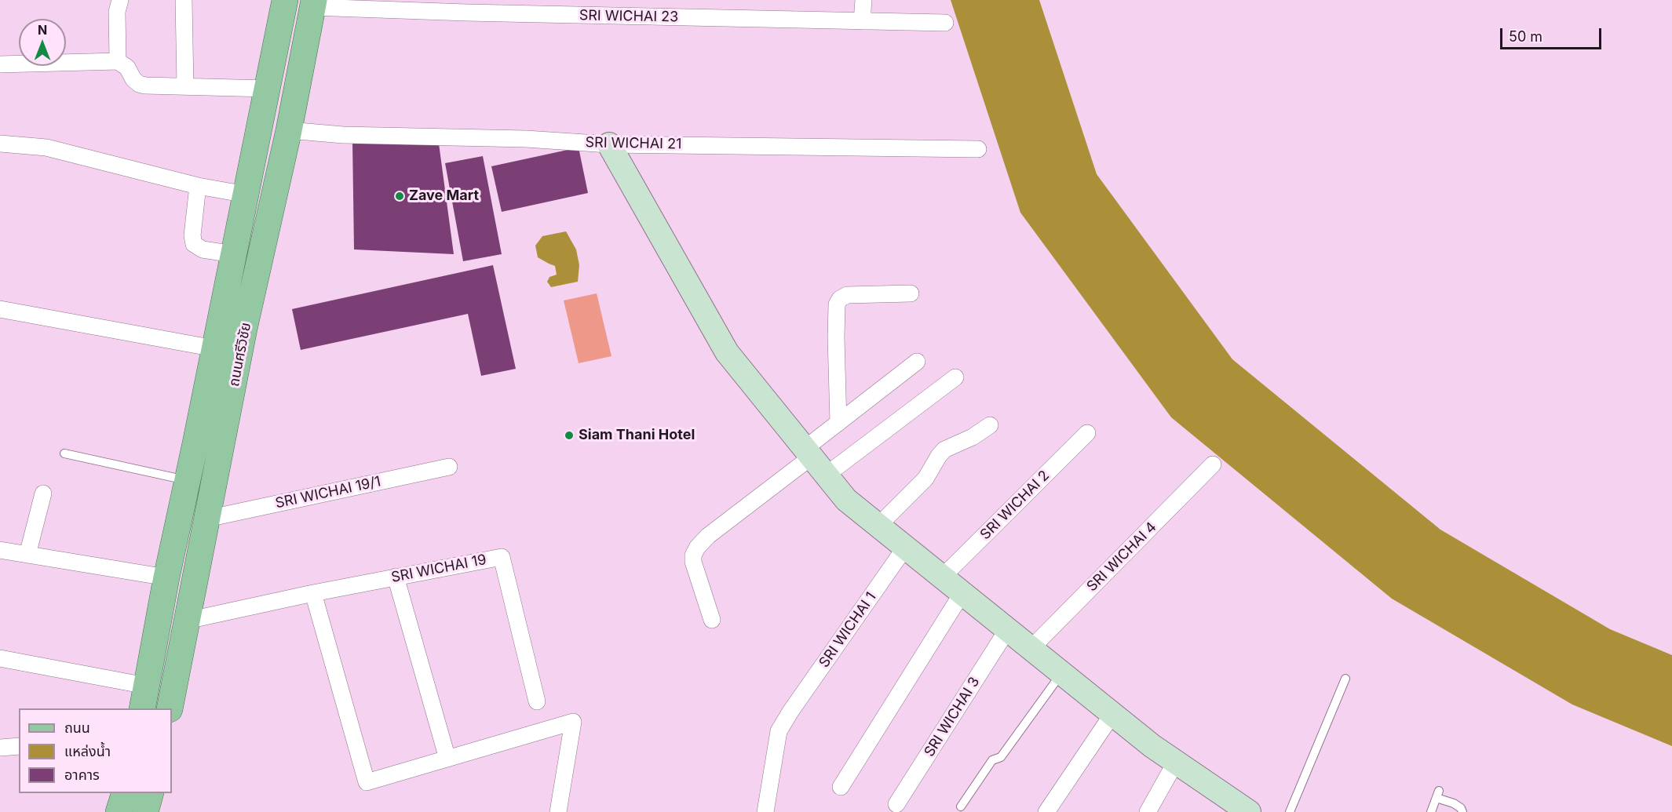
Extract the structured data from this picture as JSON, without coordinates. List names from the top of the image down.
{
  "streets": {
    "main road": ["ถนนศรีวิชัย"],
    "street": [
      "SRI WICHAI 23",
      "SRI WICHAI 21",
      "SRI WICHAI 19/1",
      "SRI WICHAI 2",
      "SRI WICHAI 4",
      "SRI WICHAI 19",
      "SRI WICHAI 1",
      "SRI WICHAI 3"
    ]
  },
  "crossings": [
    ["SRI WICHAI 23", "ถนนศรีวิชัย"],
    ["SRI WICHAI 21", "ถนนศรีวิชัย"],
    ["ถนนศรีวิชัย", "SRI WICHAI 19/1"],
    ["ถนนศรีวิชัย", "SRI WICHAI 19"]
  ],
  "places": ["Zave Mart", "Siam Thani Hotel"],
  "legend": ["ถนน", "แหล่งน้ำ", "อาคาร"],
  "scale_bar": "50 m",
  "north": "top"
}
